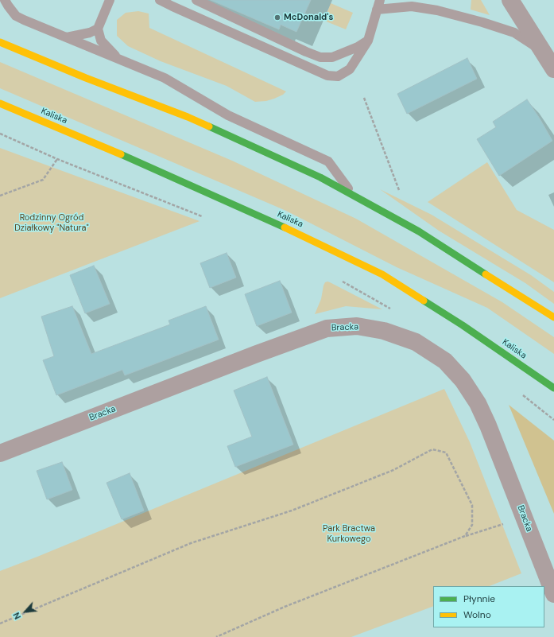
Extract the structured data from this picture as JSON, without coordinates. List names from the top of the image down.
{
  "streets": {
    "main road": ["Kaliska"],
    "street": ["Bracka"]
  },
  "parks": ["Rodzinny Ogród Działkowy \"Natura\"", "Park Bractwa Kurkowego"],
  "places": ["McDonald's"],
  "legend": ["Płynnie", "Wolno"],
  "north": "bottom left"
}
